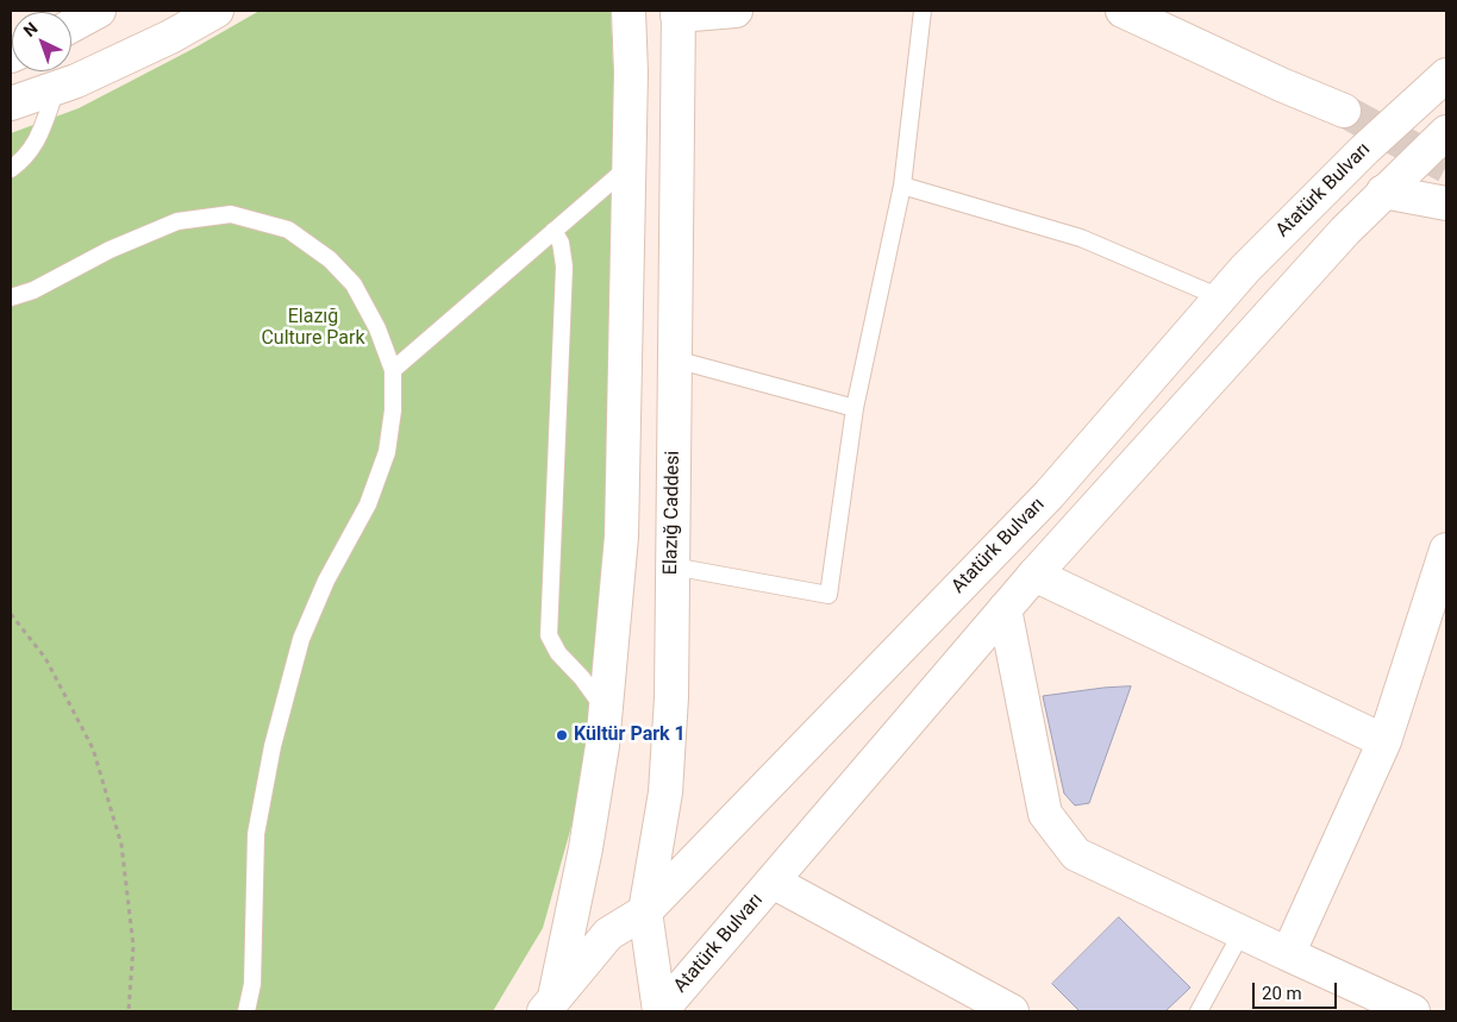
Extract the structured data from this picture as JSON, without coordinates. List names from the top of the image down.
{
  "streets": {
    "main road": ["Atatürk Bulvarı", "Elazığ Caddesi"]
  },
  "crossings": [
    ["Atatürk Bulvarı", "Elazığ Caddesi"]
  ],
  "parks": ["Elazığ Culture Park"],
  "places": ["Kültür Park 1"],
  "scale_bar": "20 m",
  "north": "top left"
}
